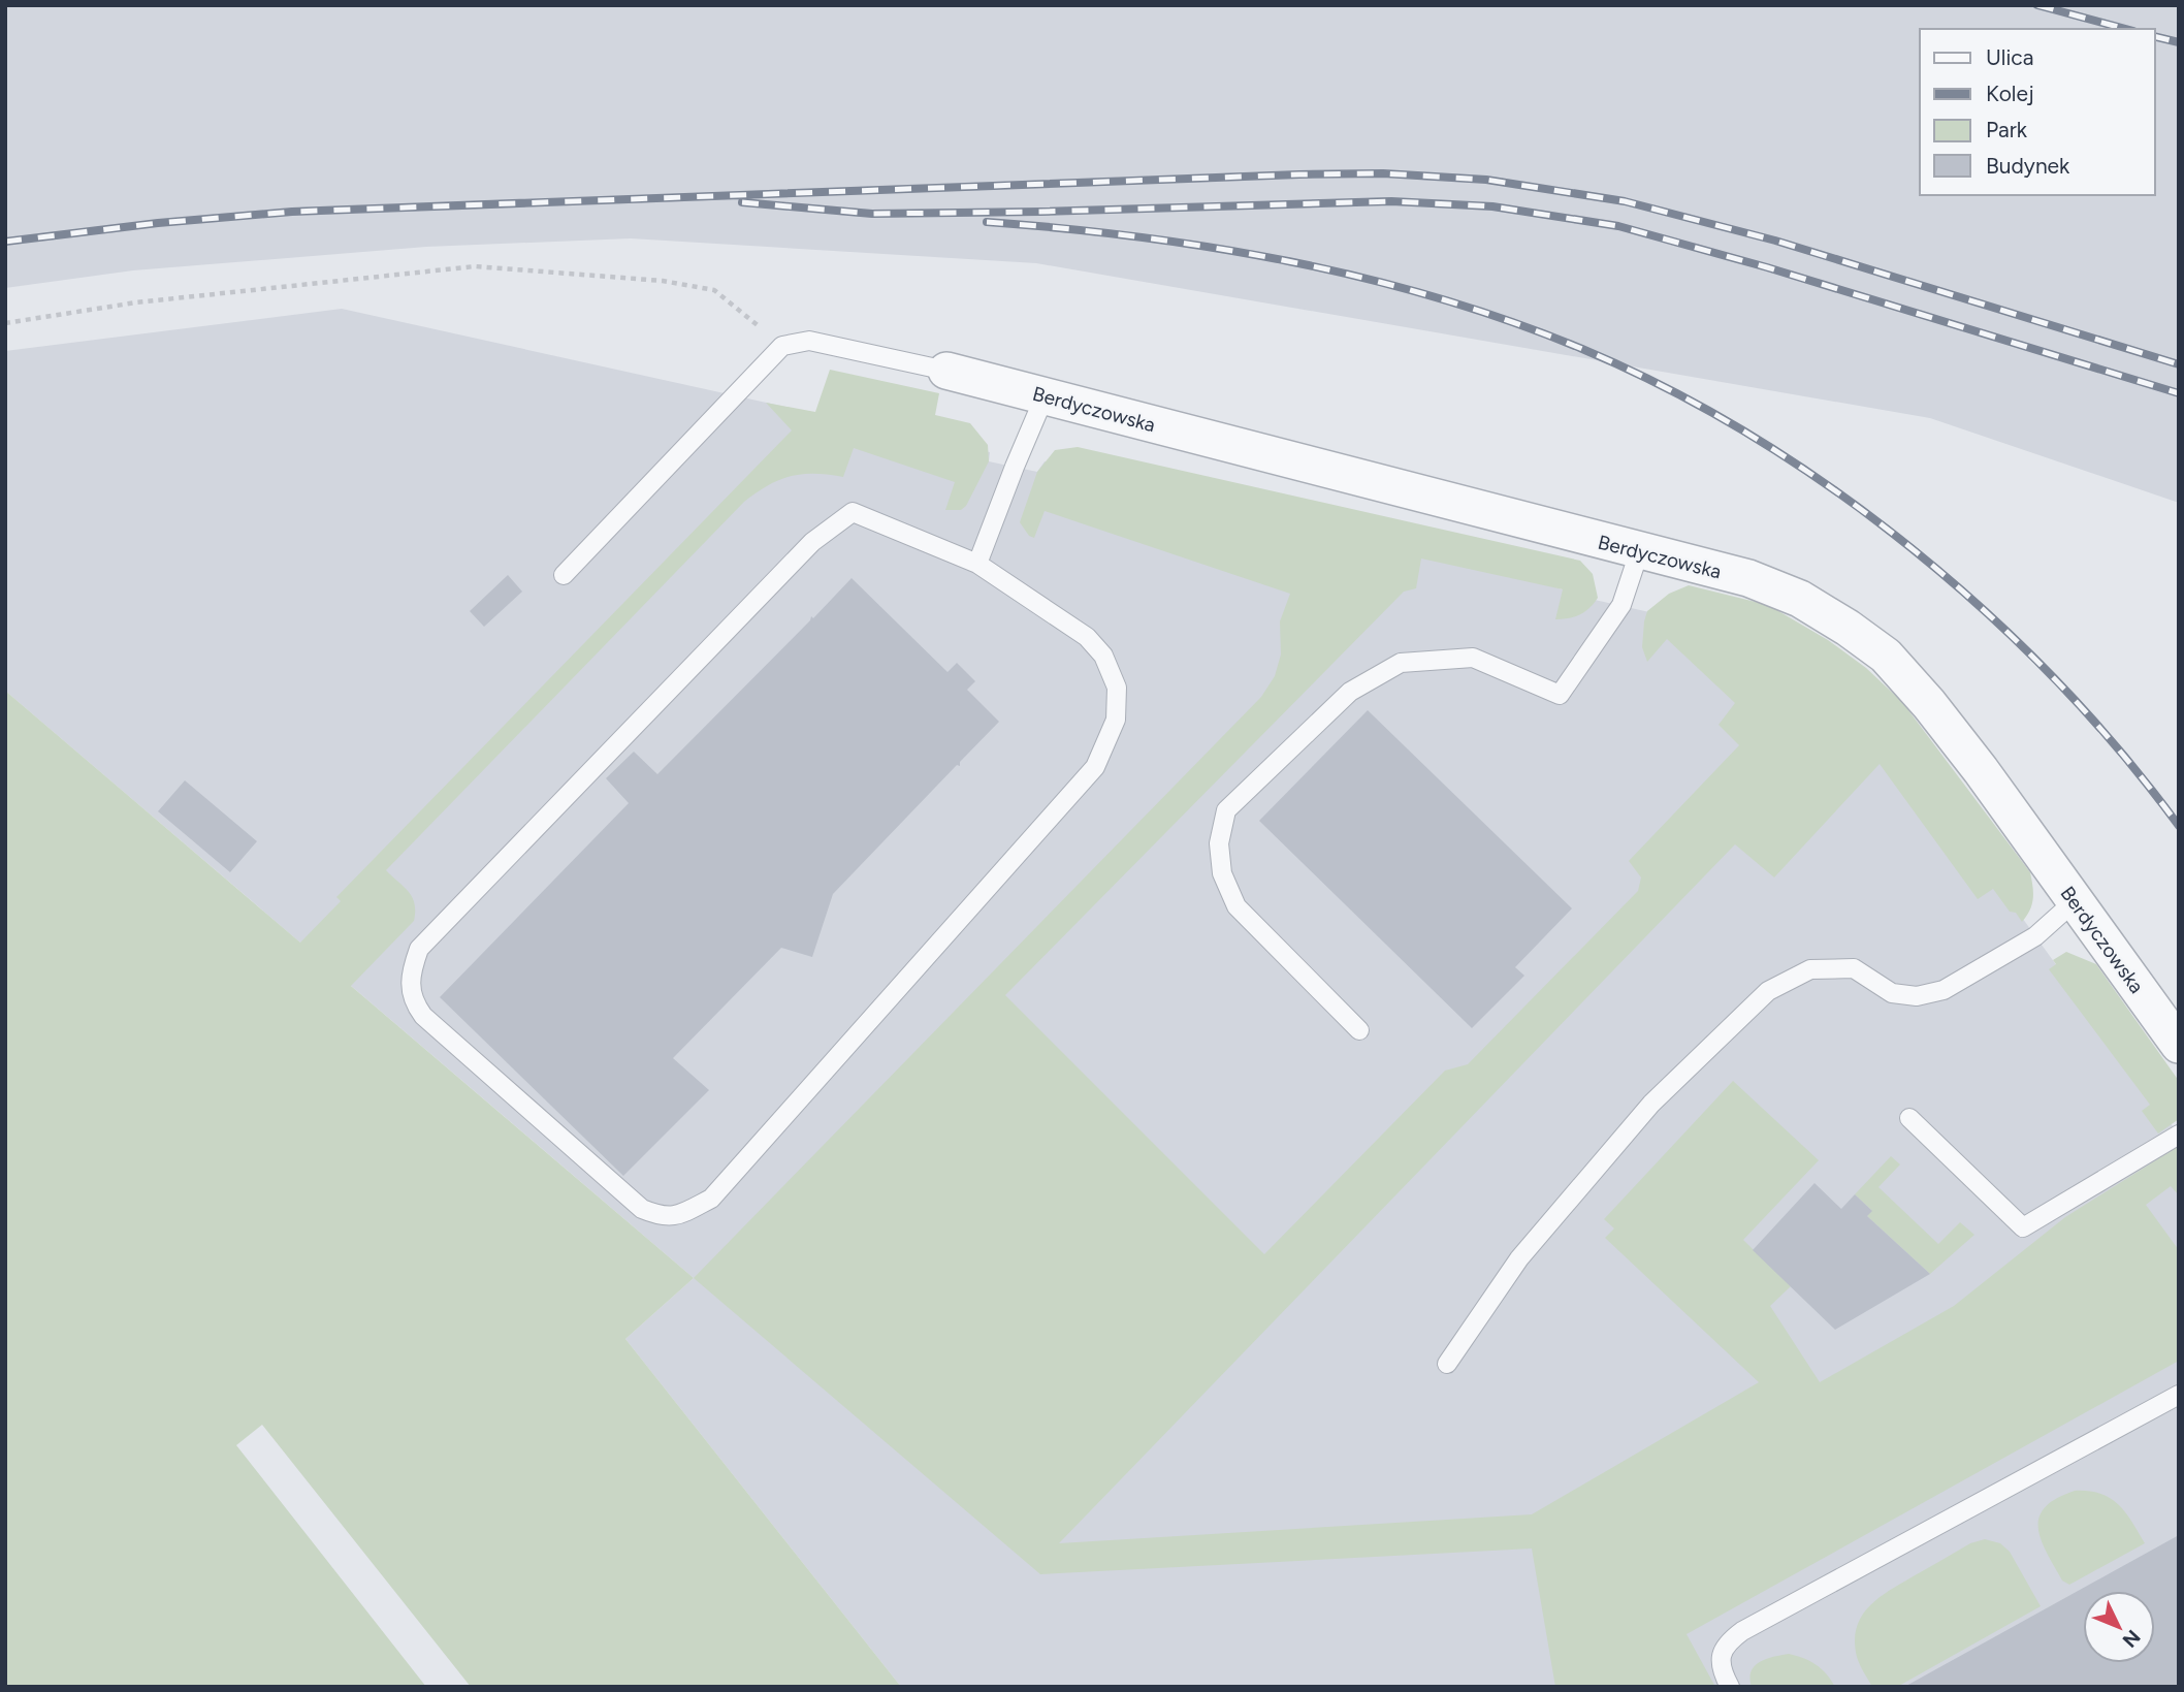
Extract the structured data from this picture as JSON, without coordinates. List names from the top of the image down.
{
  "streets": {
    "street": ["Berdyczowska"]
  },
  "legend": [
    "Ulica",
    "Kolej",
    "Park",
    "Budynek"
  ],
  "north": "bottom right"
}
